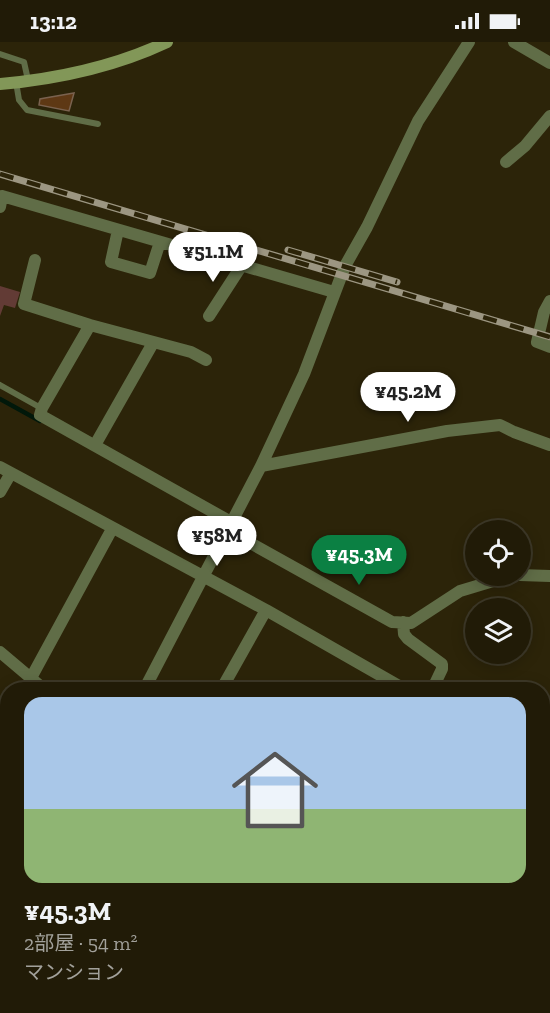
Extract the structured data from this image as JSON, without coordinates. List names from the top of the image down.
{
  "page": {
    "status": "13:12",
    "price": [
      "¥51.1M",
      "¥45.2M",
      "¥58M",
      "¥45.3M"
    ],
    "list": [
      {
        "name": "¥45.3M",
        "note": "2部屋 · 54 m² · マンション"
      }
    ]
  }
}
